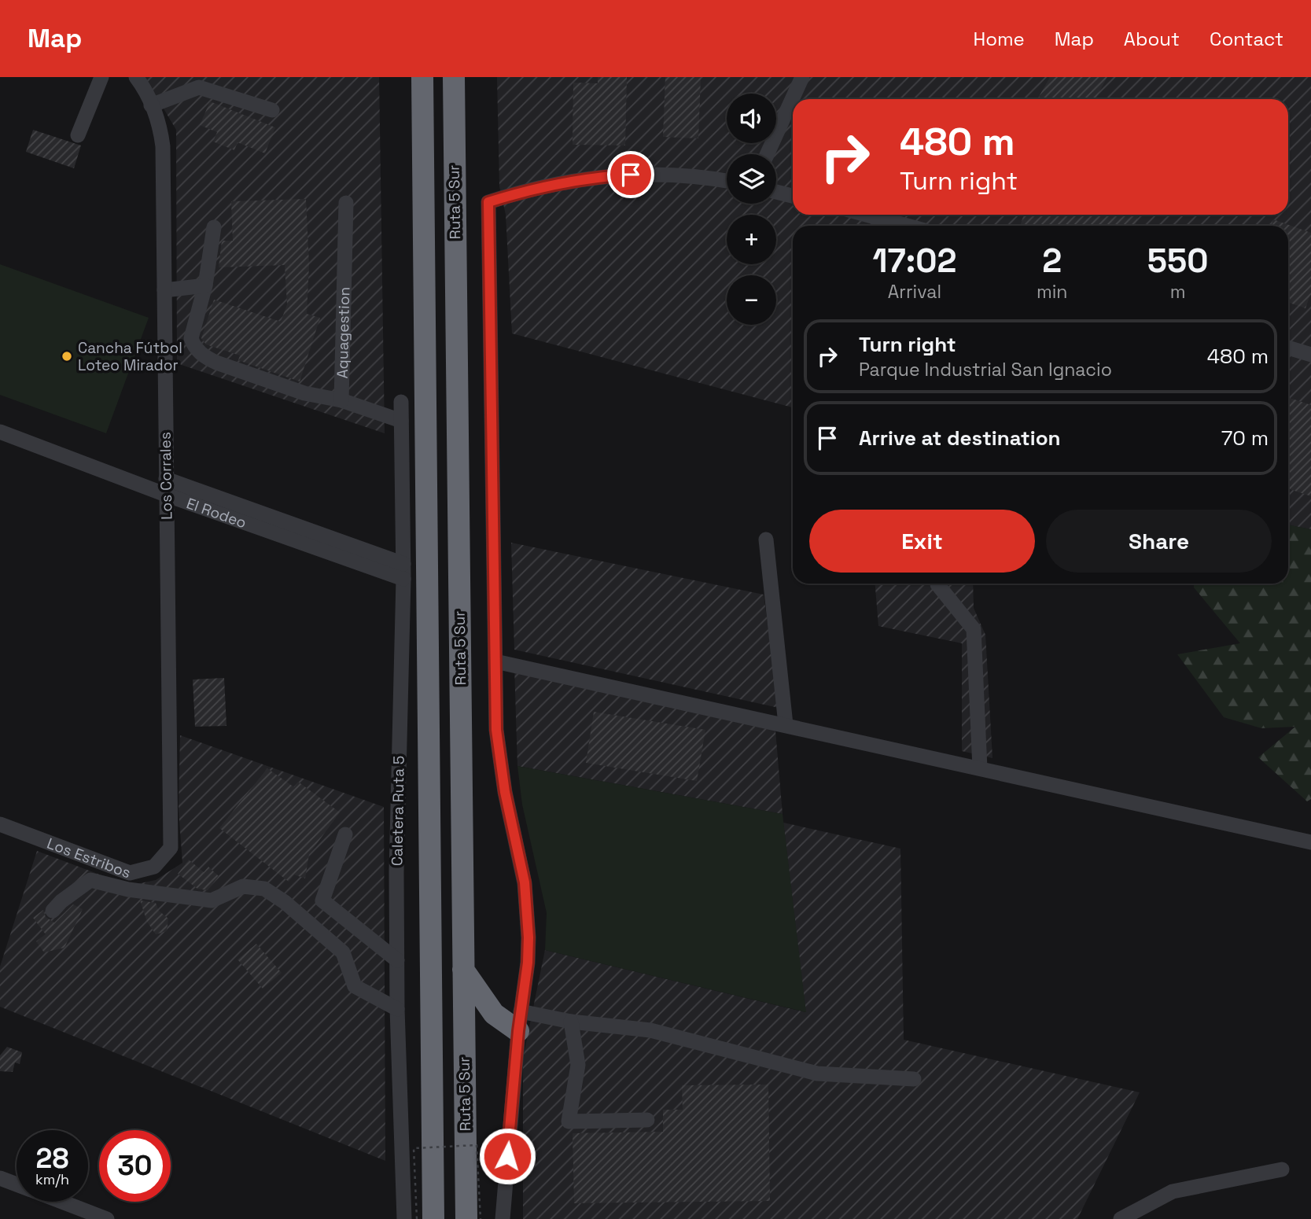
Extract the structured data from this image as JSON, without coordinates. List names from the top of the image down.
{
  "streets": {
    "highway": ["Ruta 5 Sur"],
    "street": [
      "Aquagestion",
      "Los Corrales",
      "El Rodeo",
      "Caletera Ruta 5",
      "Los Estribos"
    ]
  },
  "crossings": [
    ["Aquagestion", "Caletera Ruta 5"],
    ["Los Corrales", "El Rodeo"],
    ["Los Corrales", "Los Estribos"],
    ["El Rodeo", "Caletera Ruta 5"]
  ],
  "places": ["Cancha Fútbol Loteo Mirador"],
  "page": {
    "header": "Map",
    "nav": [
      "Home",
      "Map",
      "About",
      "Contact"
    ],
    "map_buttons": ["+", "−"],
    "turn": ["480 m", "Turn right"],
    "eta": [
      "17:02",
      "Arrival",
      "2",
      "min",
      "550",
      "m"
    ],
    "list": [
      {
        "name": "Turn right",
        "note": "Parque Industrial San Ignacio",
        "value": "480 m"
      },
      {
        "name": "Arrive at destination",
        "value": "70 m"
      }
    ],
    "buttons": ["Exit", "Share"],
    "speed": "28 km/h",
    "limit": "30"
  }
}
